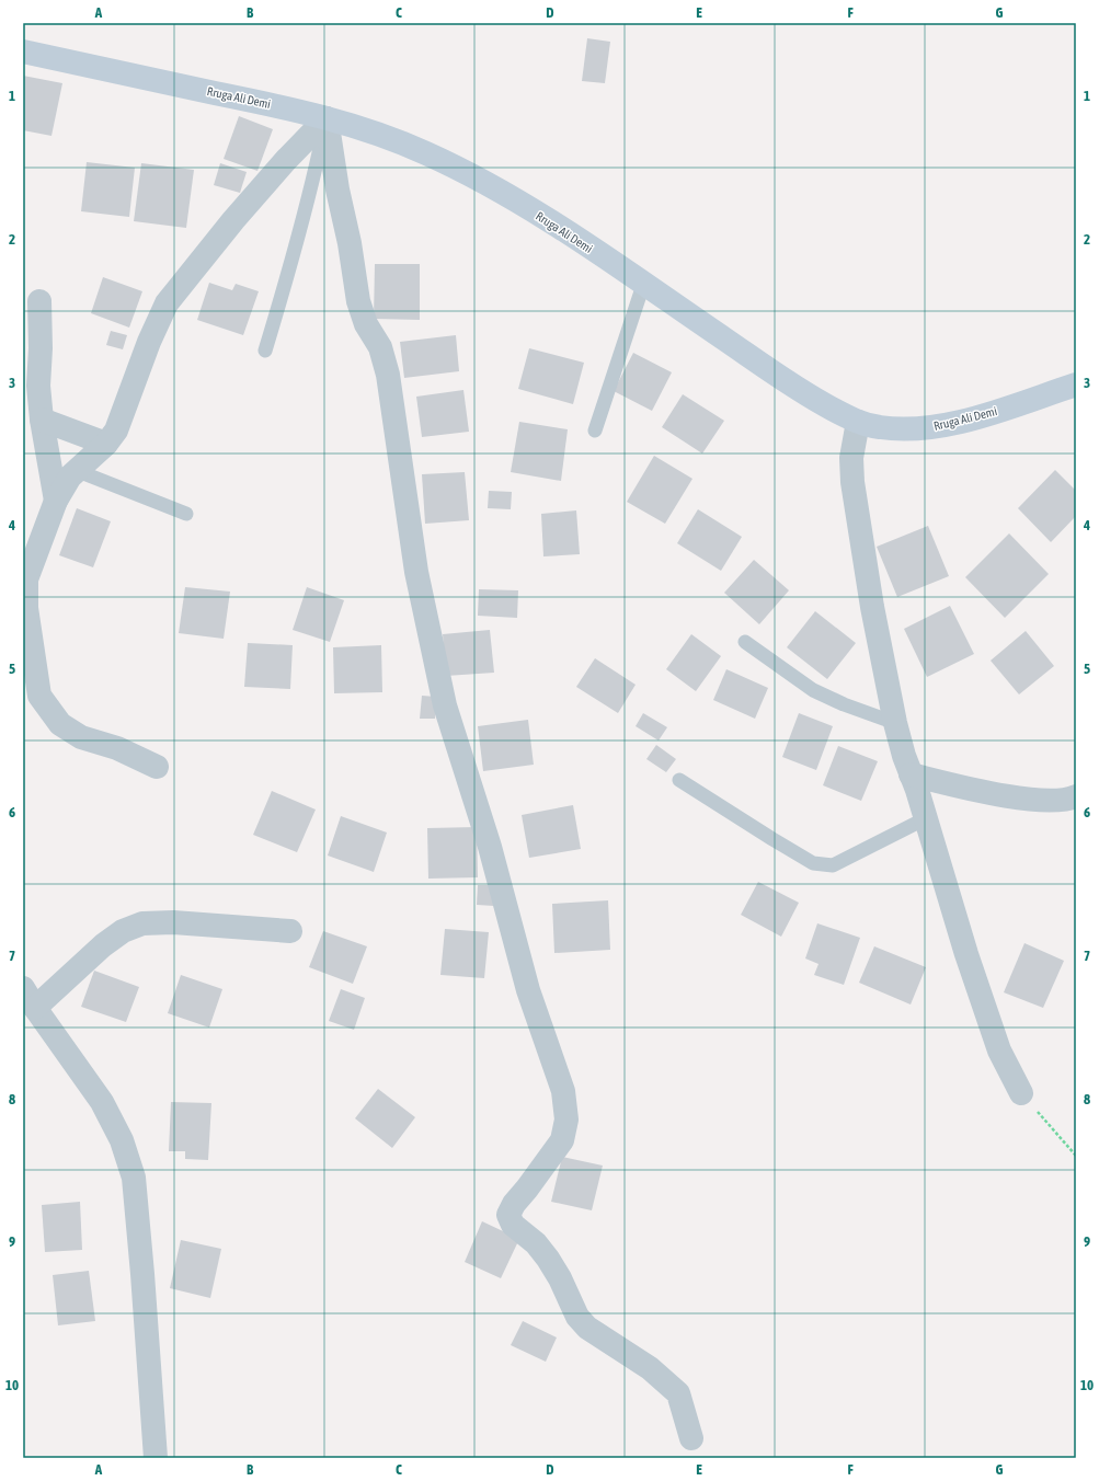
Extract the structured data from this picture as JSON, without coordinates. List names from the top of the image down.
{
  "streets": {
    "main road": ["Rruga Ali Demi"]
  },
  "grid": {
    "columns": [
      "A",
      "B",
      "C",
      "D",
      "E",
      "F",
      "G"
    ],
    "rows": [
      "1",
      "2",
      "3",
      "4",
      "5",
      "6",
      "7",
      "8",
      "9",
      "10"
    ]
  }
}
